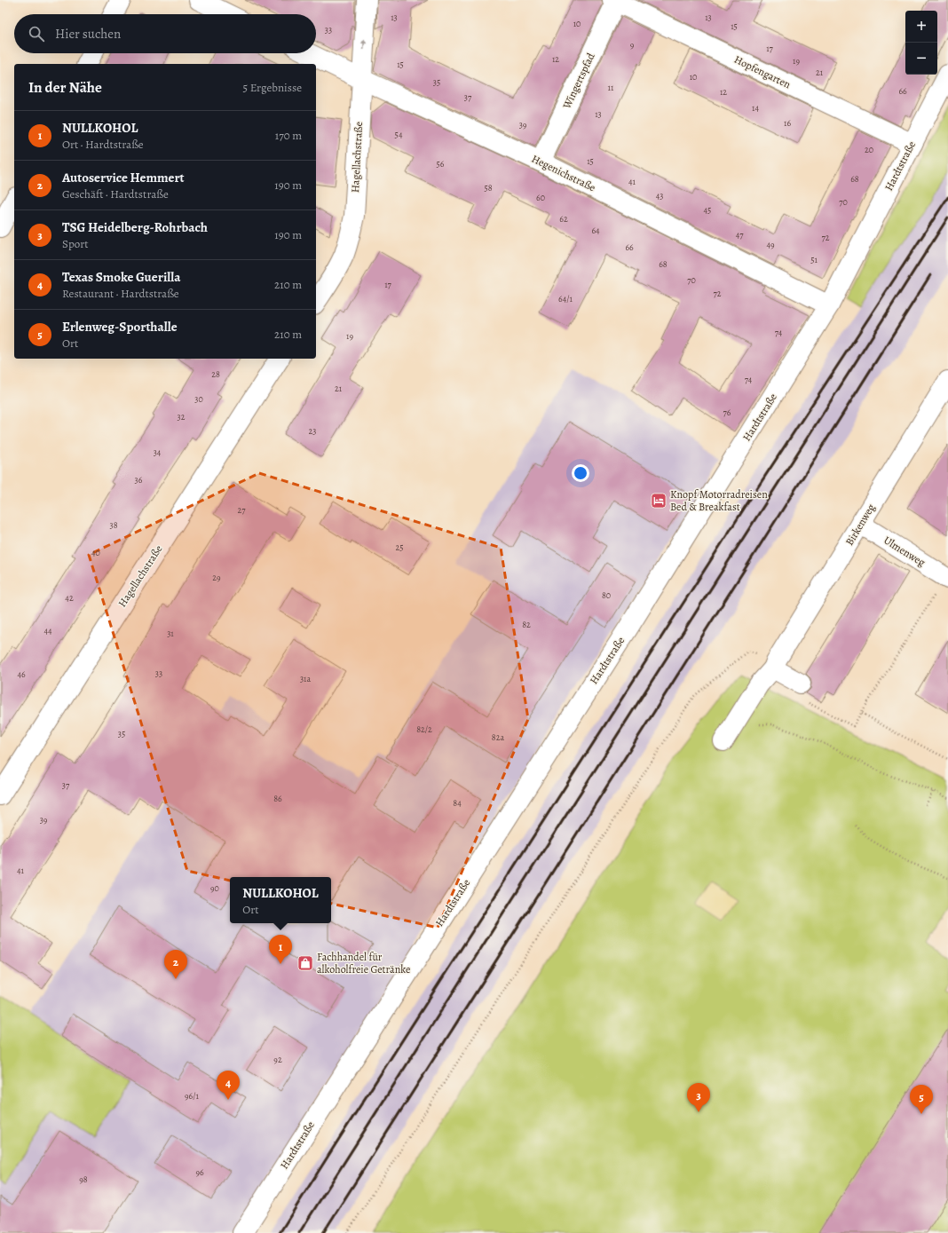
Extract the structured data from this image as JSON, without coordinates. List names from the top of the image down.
{
  "streets": {
    "street": [
      "Hopfengarten",
      "Wingertspfad",
      "Hagellachstraße",
      "Hardtstraße",
      "Hegenichstraße",
      "Birkenweg",
      "Ulmenweg"
    ]
  },
  "crossings": [
    ["Hopfengarten", "Wingertspfad"],
    ["Hopfengarten", "Hardtstraße"],
    ["Wingertspfad", "Hegenichstraße"],
    ["Hagellachstraße", "Hegenichstraße"],
    ["Hardtstraße", "Hegenichstraße"],
    ["Birkenweg", "Ulmenweg"]
  ],
  "places": {
    "hotel": ["Knopf Motorradreisen Bed & Breakfast"],
    "shop": ["Fachhandel für alkoholfreie Getränke"]
  },
  "house_numbers": [
    "13",
    "13",
    "10",
    "15",
    "33",
    "9",
    "17",
    "12",
    "19",
    "15",
    "21",
    "10",
    "35",
    "11",
    "66",
    "12",
    "37",
    "14",
    "13",
    "16",
    "39",
    "54",
    "20",
    "15",
    "56",
    "68",
    "41",
    "58",
    "43",
    "60",
    "70",
    "45",
    "62",
    "64",
    "47",
    "72",
    "49",
    "66",
    "51",
    "68",
    "70",
    "17",
    "72",
    "64/1",
    "74",
    "19",
    "28",
    "74",
    "21",
    "30",
    "76",
    "32",
    "23",
    "34",
    "36",
    "27",
    "38",
    "25",
    "40",
    "29",
    "80",
    "42",
    "82",
    "44",
    "31",
    "33",
    "46",
    "31a",
    "82/2",
    "35",
    "82a",
    "37",
    "86",
    "84",
    "39",
    "41",
    "90",
    "92",
    "96/1",
    "96",
    "98"
  ],
  "page": {
    "map_buttons": ["+", "−"],
    "search": "Hier suchen",
    "heading": ["In der Nähe", "5 Ergebnisse"],
    "list": [
      {
        "mark": "1",
        "name": "NULLKOHOL",
        "note": "Ort · Hardtstraße",
        "value": "170 m"
      },
      {
        "mark": "2",
        "name": "Autoservice Hemmert",
        "note": "Geschäft · Hardtstraße",
        "value": "190 m"
      },
      {
        "mark": "3",
        "name": "TSG Heidelberg-Rohrbach",
        "note": "Sport",
        "value": "190 m"
      },
      {
        "mark": "4",
        "name": "Texas Smoke Guerilla",
        "note": "Restaurant · Hardtstraße",
        "value": "210 m"
      },
      {
        "mark": "5",
        "name": "Erlenweg-Sporthalle",
        "note": "Ort",
        "value": "210 m"
      }
    ],
    "popup": ["NULLKOHOL", "Ort"],
    "pins": [
      "1",
      "2",
      "4",
      "3",
      "5"
    ]
  }
}
